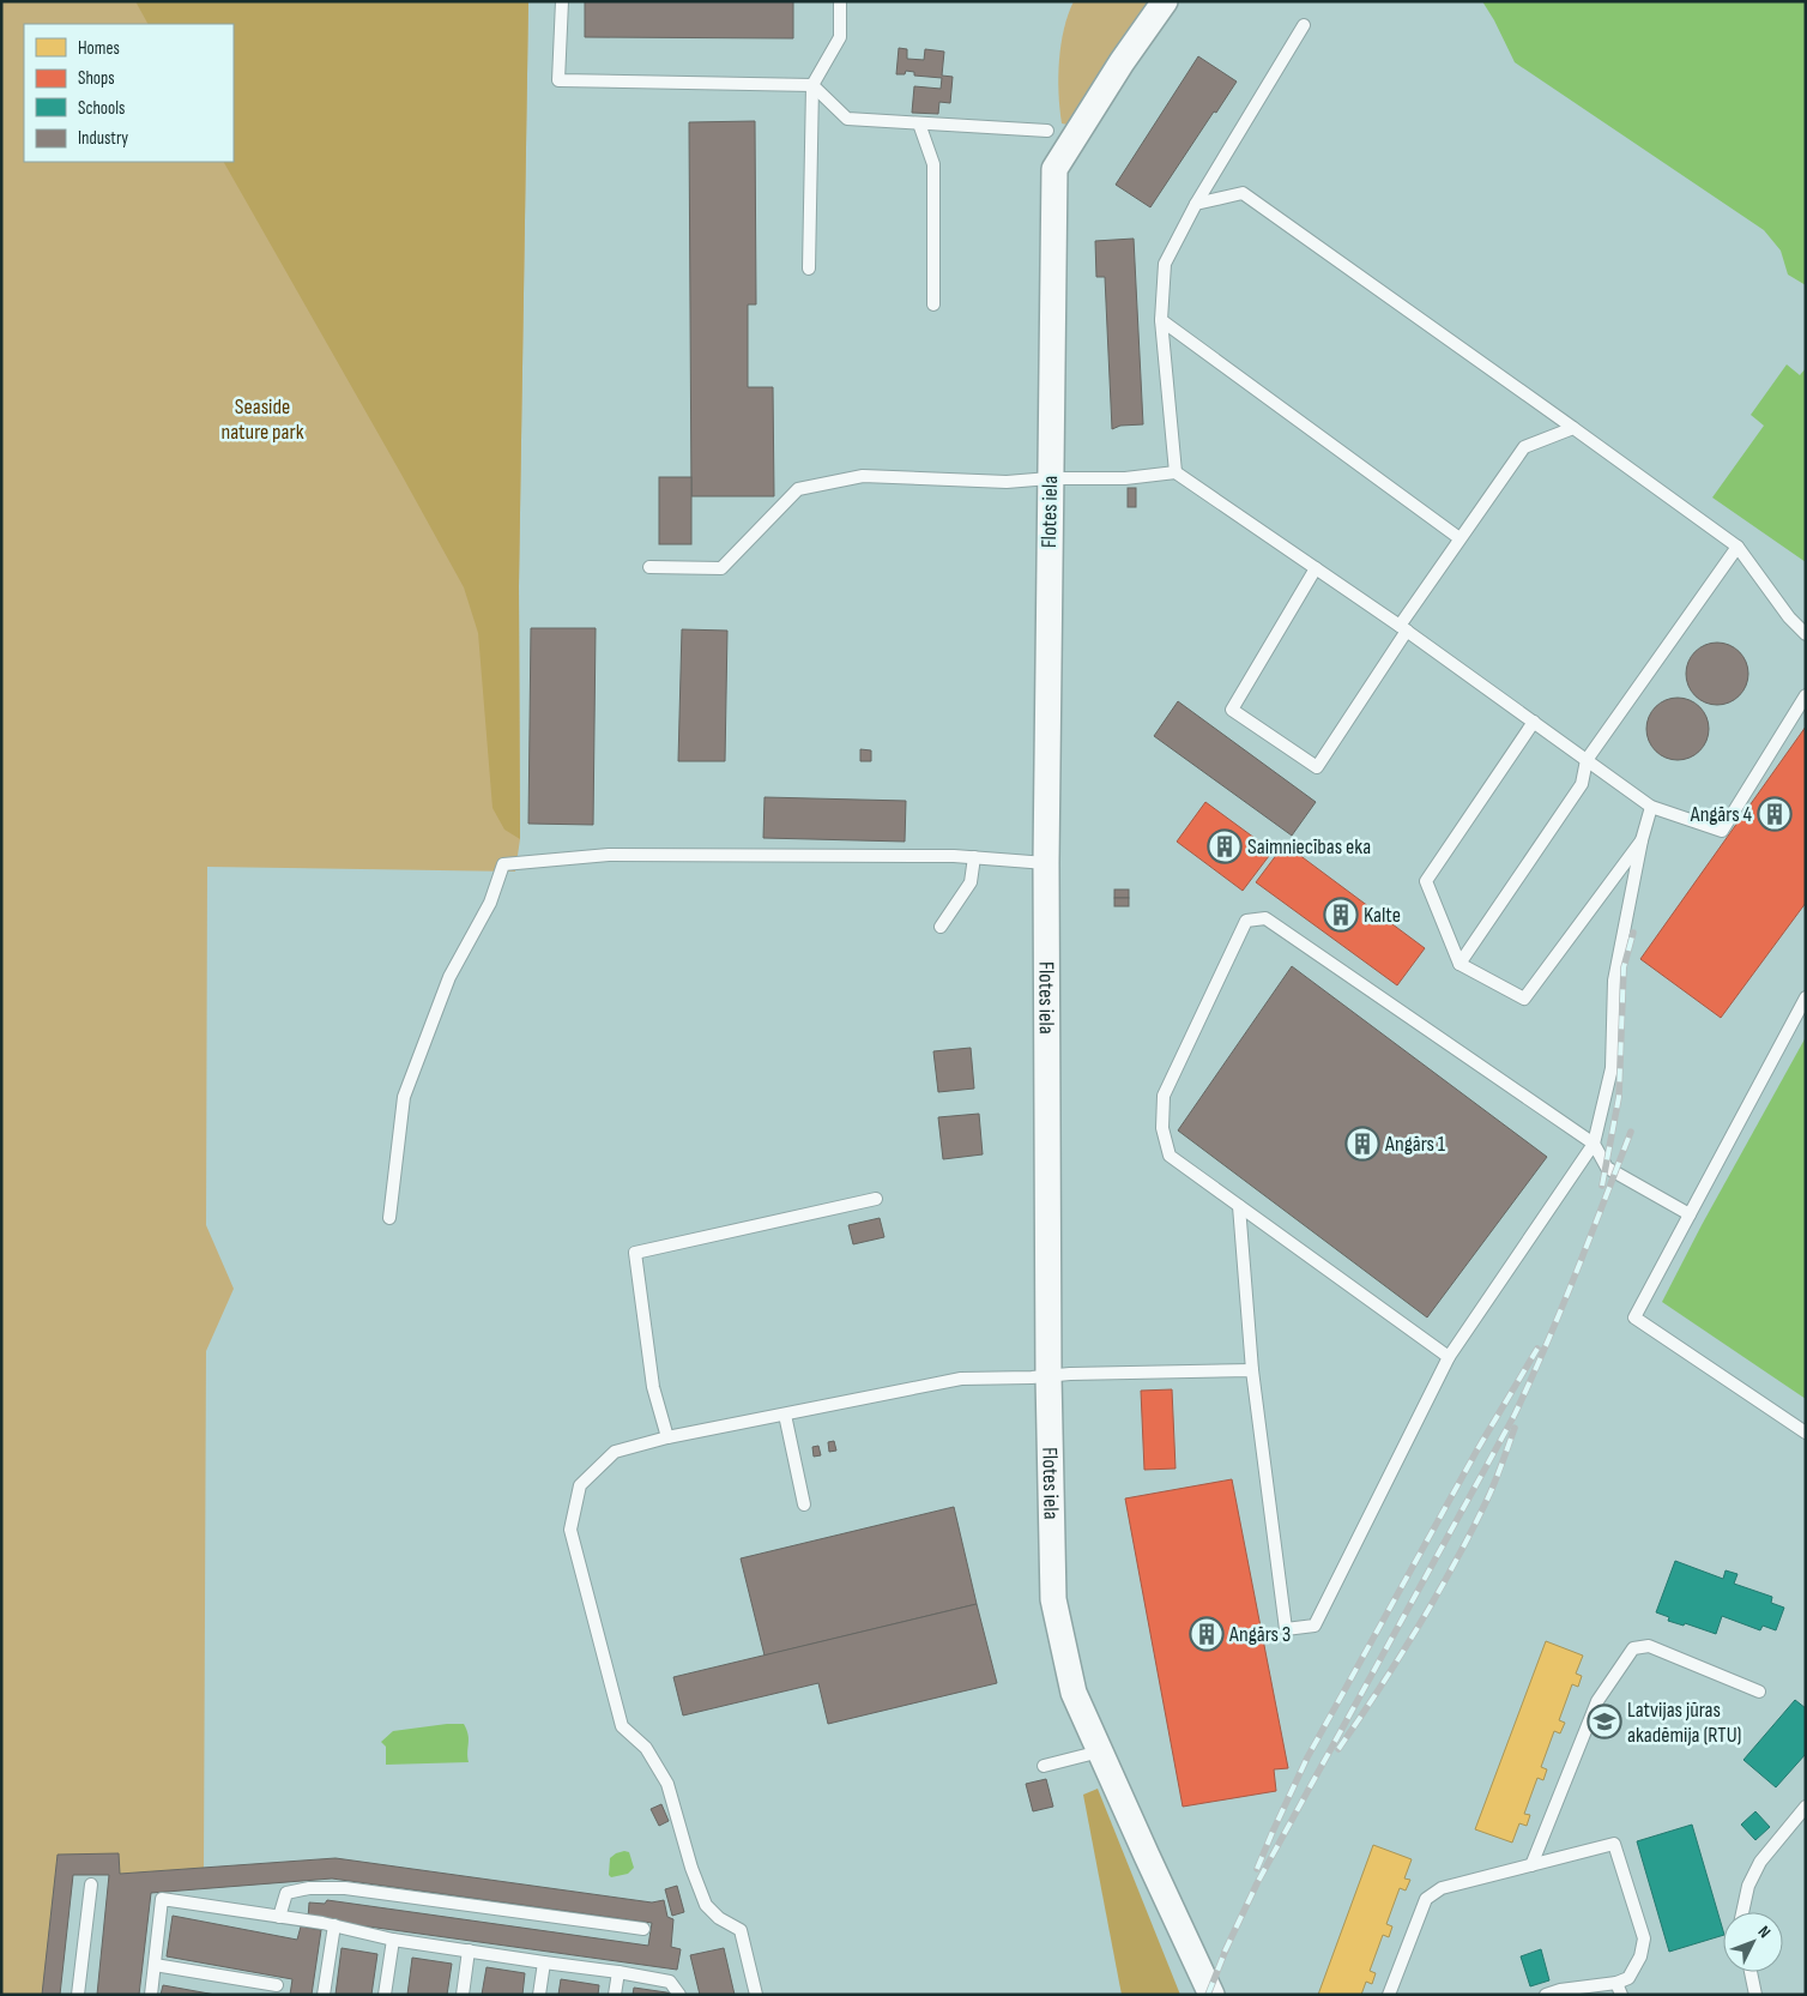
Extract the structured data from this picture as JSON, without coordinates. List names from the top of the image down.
{
  "streets": {
    "street": ["Flotes iela"]
  },
  "parks": ["Seaside nature park"],
  "places": {
    "building": [
      "Angārs 4",
      "Saimniecības eka",
      "Kalte",
      "Angārs 1",
      "Angārs 3"
    ],
    "school or university": ["Latvijas jūras akadēmija (RTU)"]
  },
  "legend": [
    "Homes",
    "Shops",
    "Schools",
    "Industry"
  ],
  "north": "top right"
}
